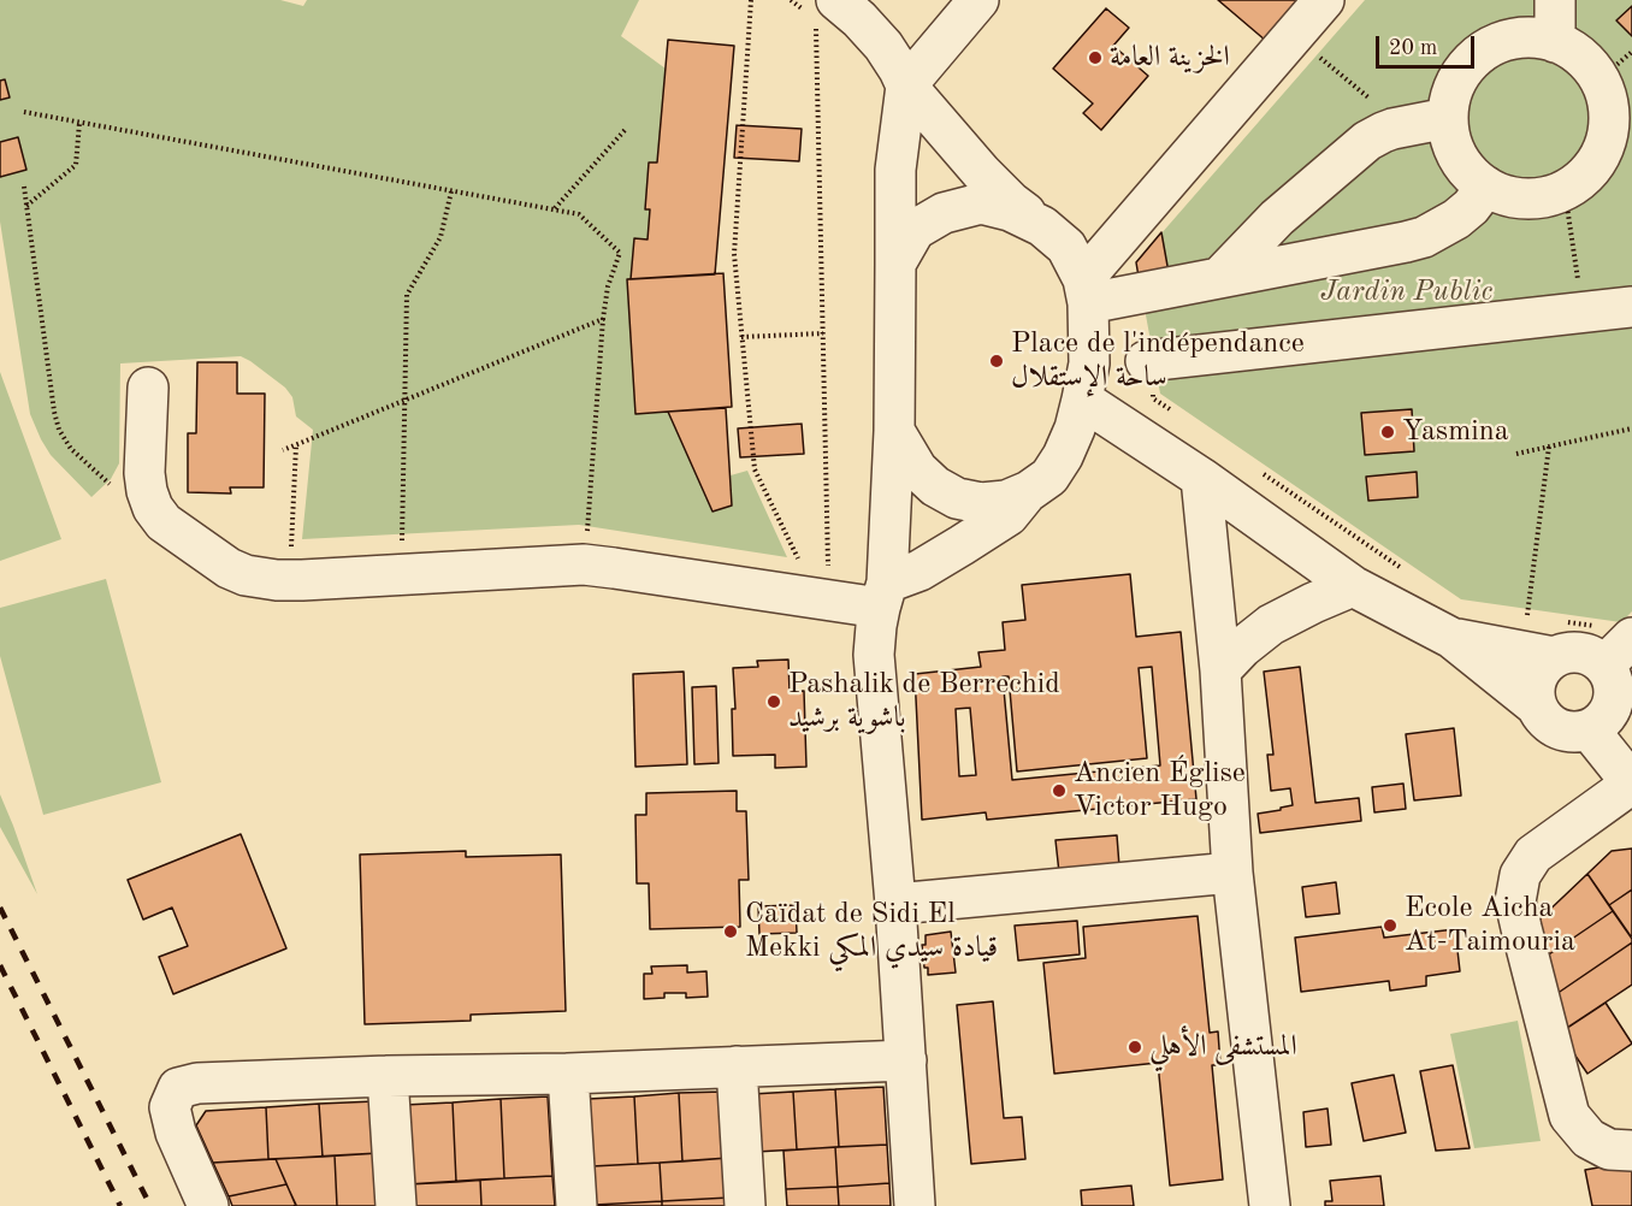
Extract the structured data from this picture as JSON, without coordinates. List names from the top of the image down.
{
  "parks": ["Jardin Public"],
  "places": [
    "الخزينة العامة",
    "Place de l'indépendance ساحة الإستقلال",
    "Yasmina",
    "Pashalik de Berrechid باشوية برشيد",
    "Ancien Église Victor Hugo",
    "Ecole Aicha At-Taimouria",
    "Caïdat de Sidi El Mekki قيادة سيدي المكي",
    "المستشفى الأهلي"
  ],
  "scale_bar": "20 m"
}
